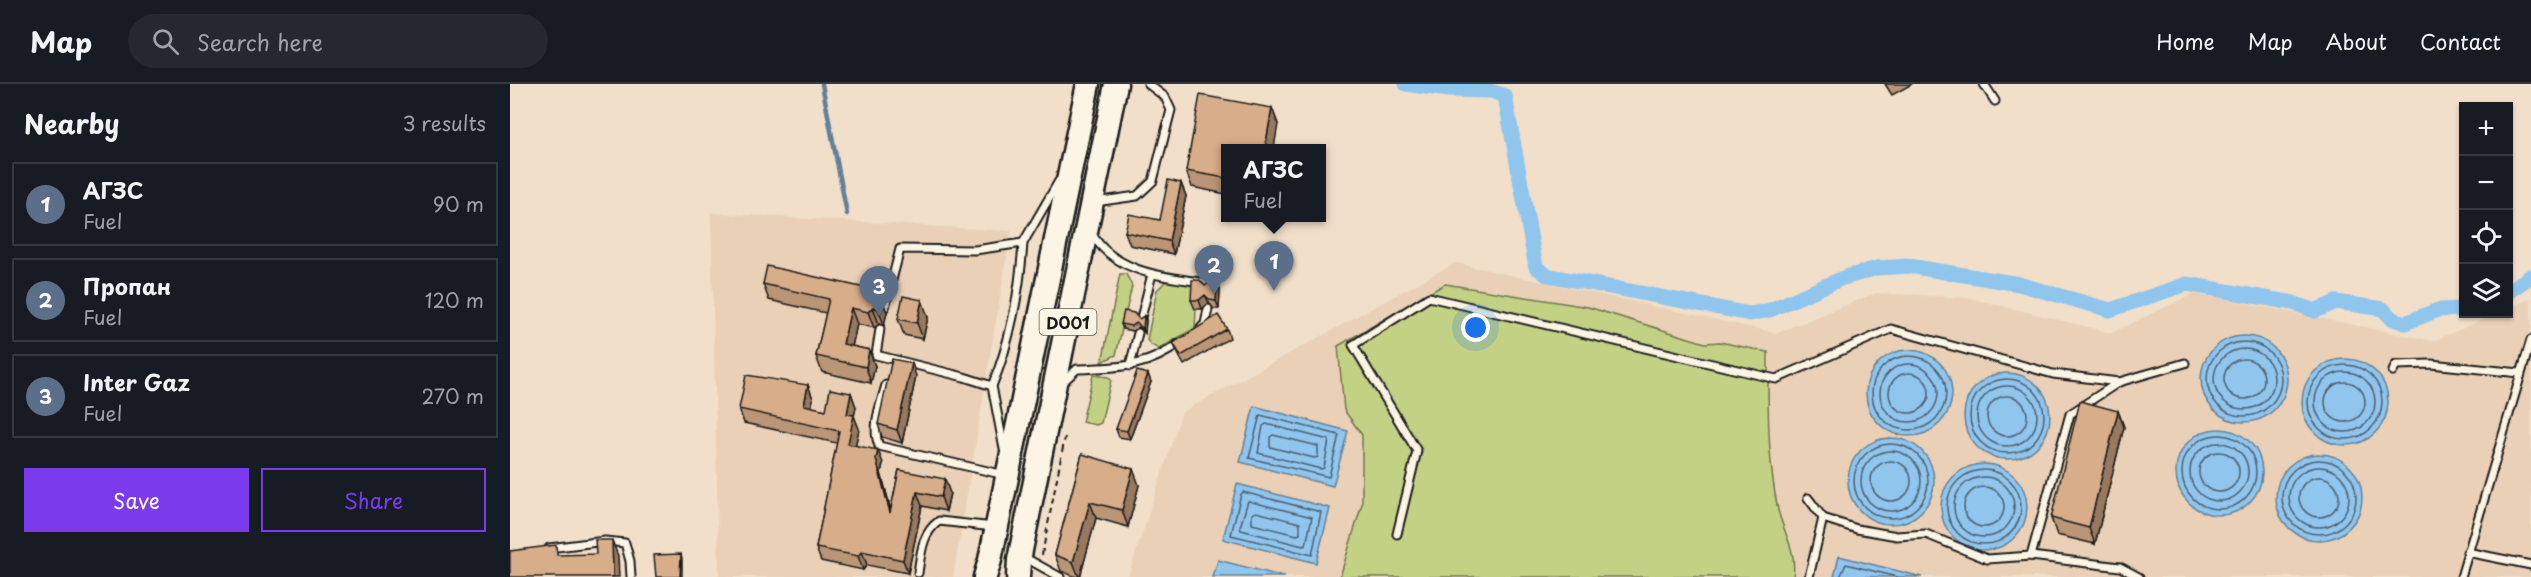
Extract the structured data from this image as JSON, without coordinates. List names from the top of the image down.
{
  "streets": {
    "highway": ["D001"]
  },
  "page": {
    "header": "Map",
    "search": "Search here",
    "nav": [
      "Home",
      "Map",
      "About",
      "Contact"
    ],
    "heading": ["Nearby", "3 results"],
    "map_buttons": ["+", "−"],
    "popup": ["АГЗС", "Fuel"],
    "list": [
      {
        "mark": "1",
        "name": "АГЗС",
        "note": "Fuel",
        "value": "90 m"
      },
      {
        "mark": "2",
        "name": "Пропан",
        "note": "Fuel",
        "value": "120 m"
      },
      {
        "mark": "3",
        "name": "Inter Gaz",
        "note": "Fuel",
        "value": "270 m"
      }
    ],
    "pins": ["1", "2", "3"],
    "buttons": ["Save", "Share"]
  }
}
